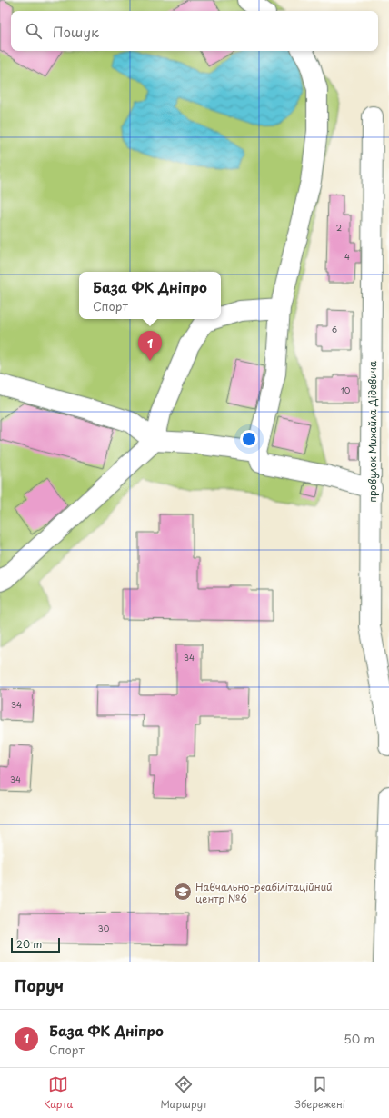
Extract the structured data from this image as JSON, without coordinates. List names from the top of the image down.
{
  "streets": {
    "street": ["провулок Михайла Дідевича"]
  },
  "places": {
    "school or university": ["Навчально-реабілітаційний центр №6"]
  },
  "house_numbers": [
    "2",
    "4",
    "6",
    "10",
    "34",
    "34",
    "34",
    "30"
  ],
  "scale_bar": "20 m",
  "page": {
    "search": "Пошук",
    "popup": ["База ФК Дніпро", "Спорт"],
    "pins": "1",
    "scale": "20 m",
    "heading": "Поруч",
    "list": [
      {
        "mark": "1",
        "name": "База ФК Дніпро",
        "note": "Спорт",
        "value": "50 m"
      }
    ],
    "nav": ["Карта", "Маршрут", "Збережені"]
  }
}
